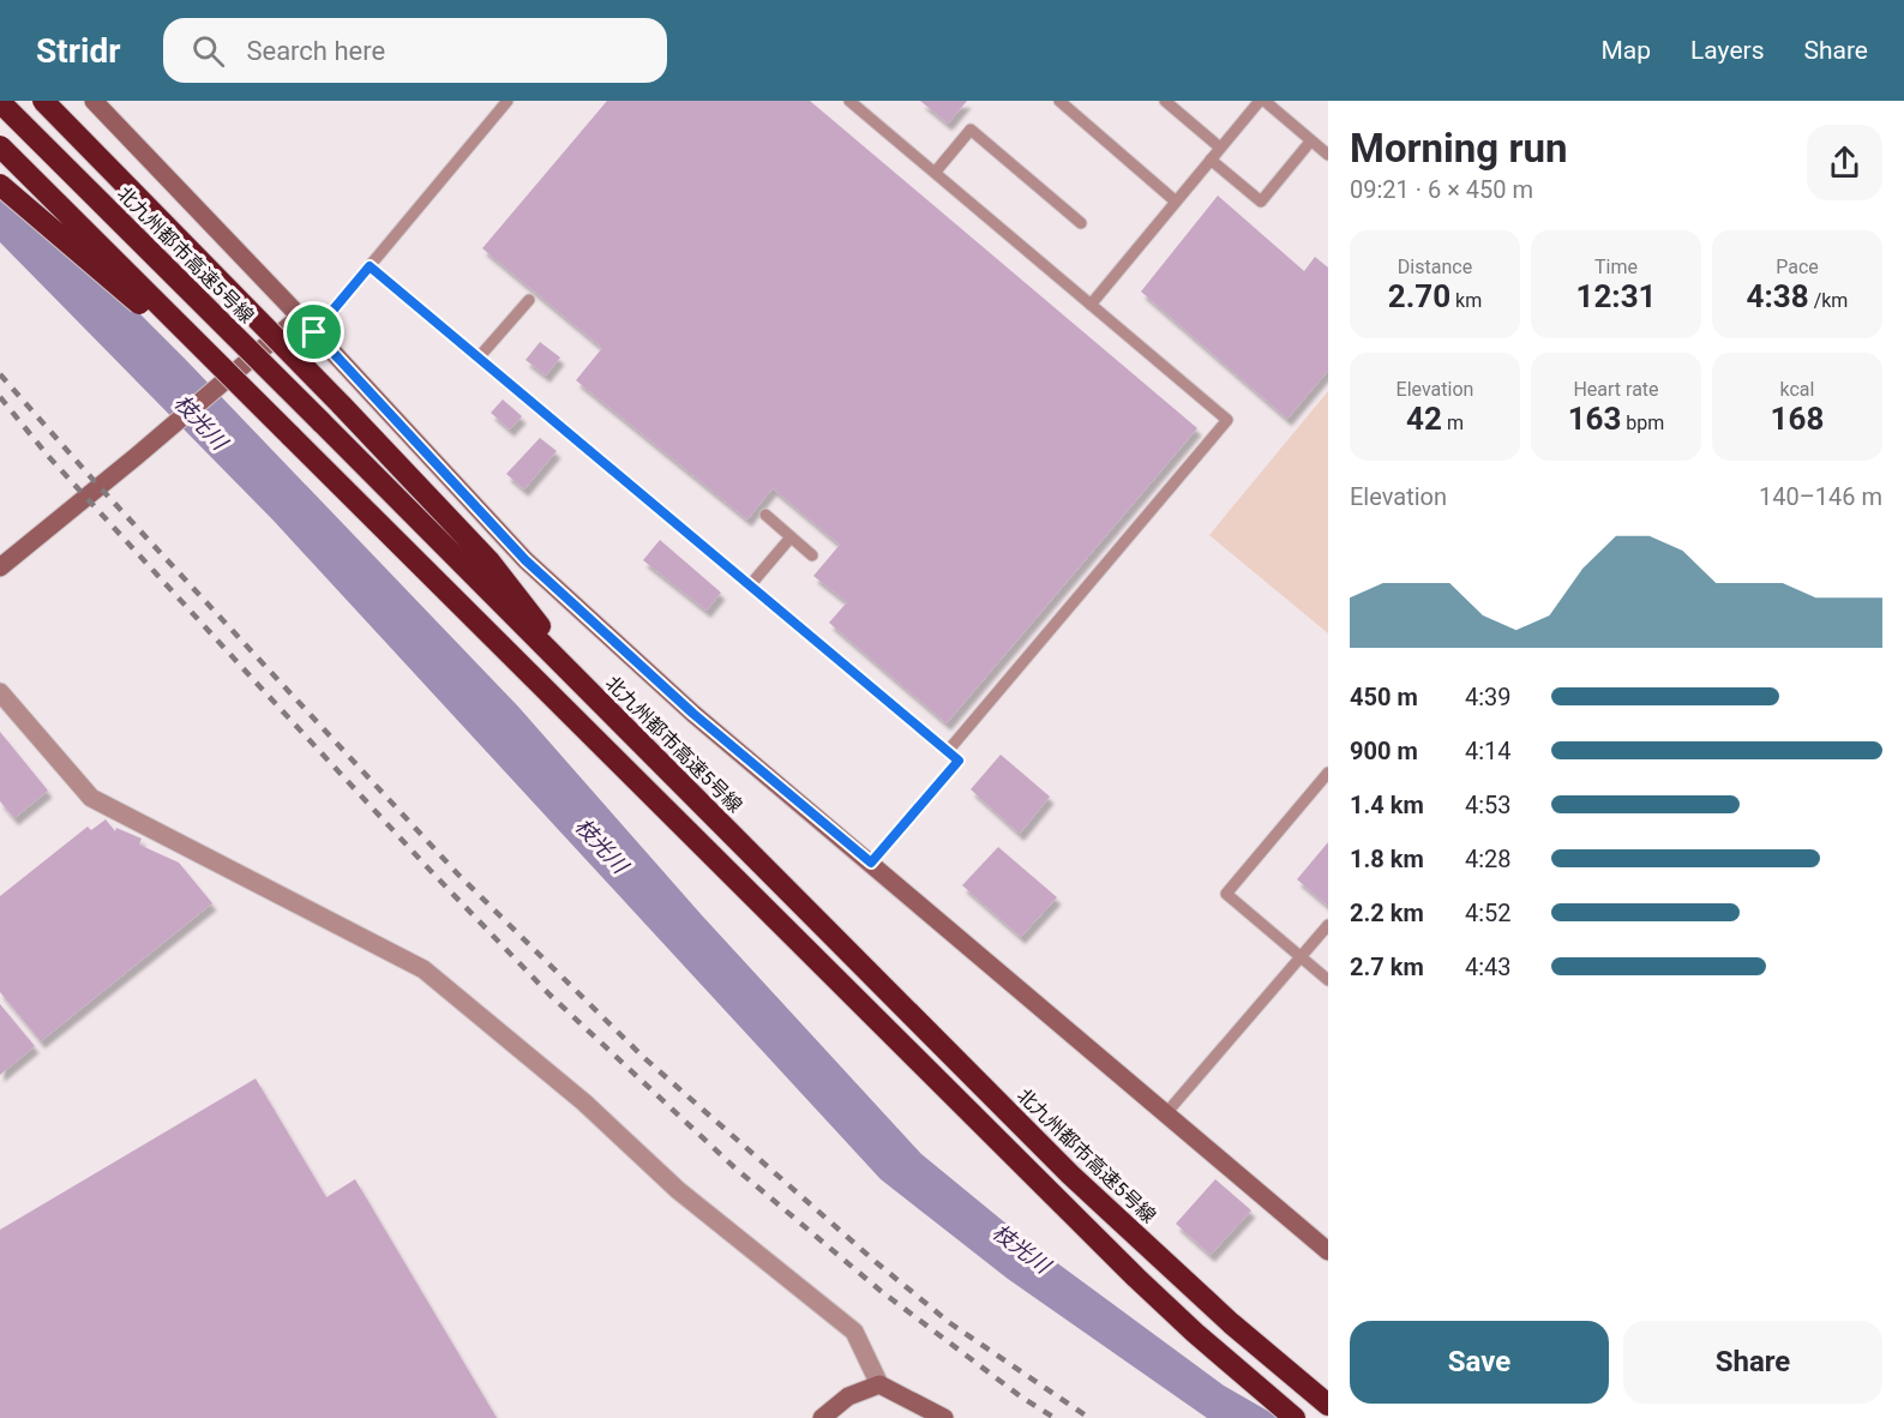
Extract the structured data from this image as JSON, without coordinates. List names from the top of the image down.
{
  "streets": {
    "highway": ["北九州都市高速5号線"]
  },
  "water": ["枝光川"],
  "page": {
    "header": "Stridr",
    "search": "Search here",
    "nav": ["Map", "Layers", "Share"],
    "heading": ["Morning run", "09:21 · 6 × 450 m"],
    "stats": [
      ["Distance", "2.70 km"],
      ["Time", "12:31"],
      ["Pace", "4:38 /km"],
      ["Elevation", "42 m"],
      ["Heart rate", "163 bpm"],
      ["kcal", "168"]
    ],
    "chart": ["Elevation", "140–146 m"],
    "list": [
      {
        "name": "450 m",
        "note": "4:39"
      },
      {
        "name": "900 m",
        "note": "4:14"
      },
      {
        "name": "1.4 km",
        "note": "4:53"
      },
      {
        "name": "1.8 km",
        "note": "4:28"
      },
      {
        "name": "2.2 km",
        "note": "4:52"
      },
      {
        "name": "2.7 km",
        "note": "4:43"
      }
    ],
    "buttons": ["Save", "Share"]
  }
}
